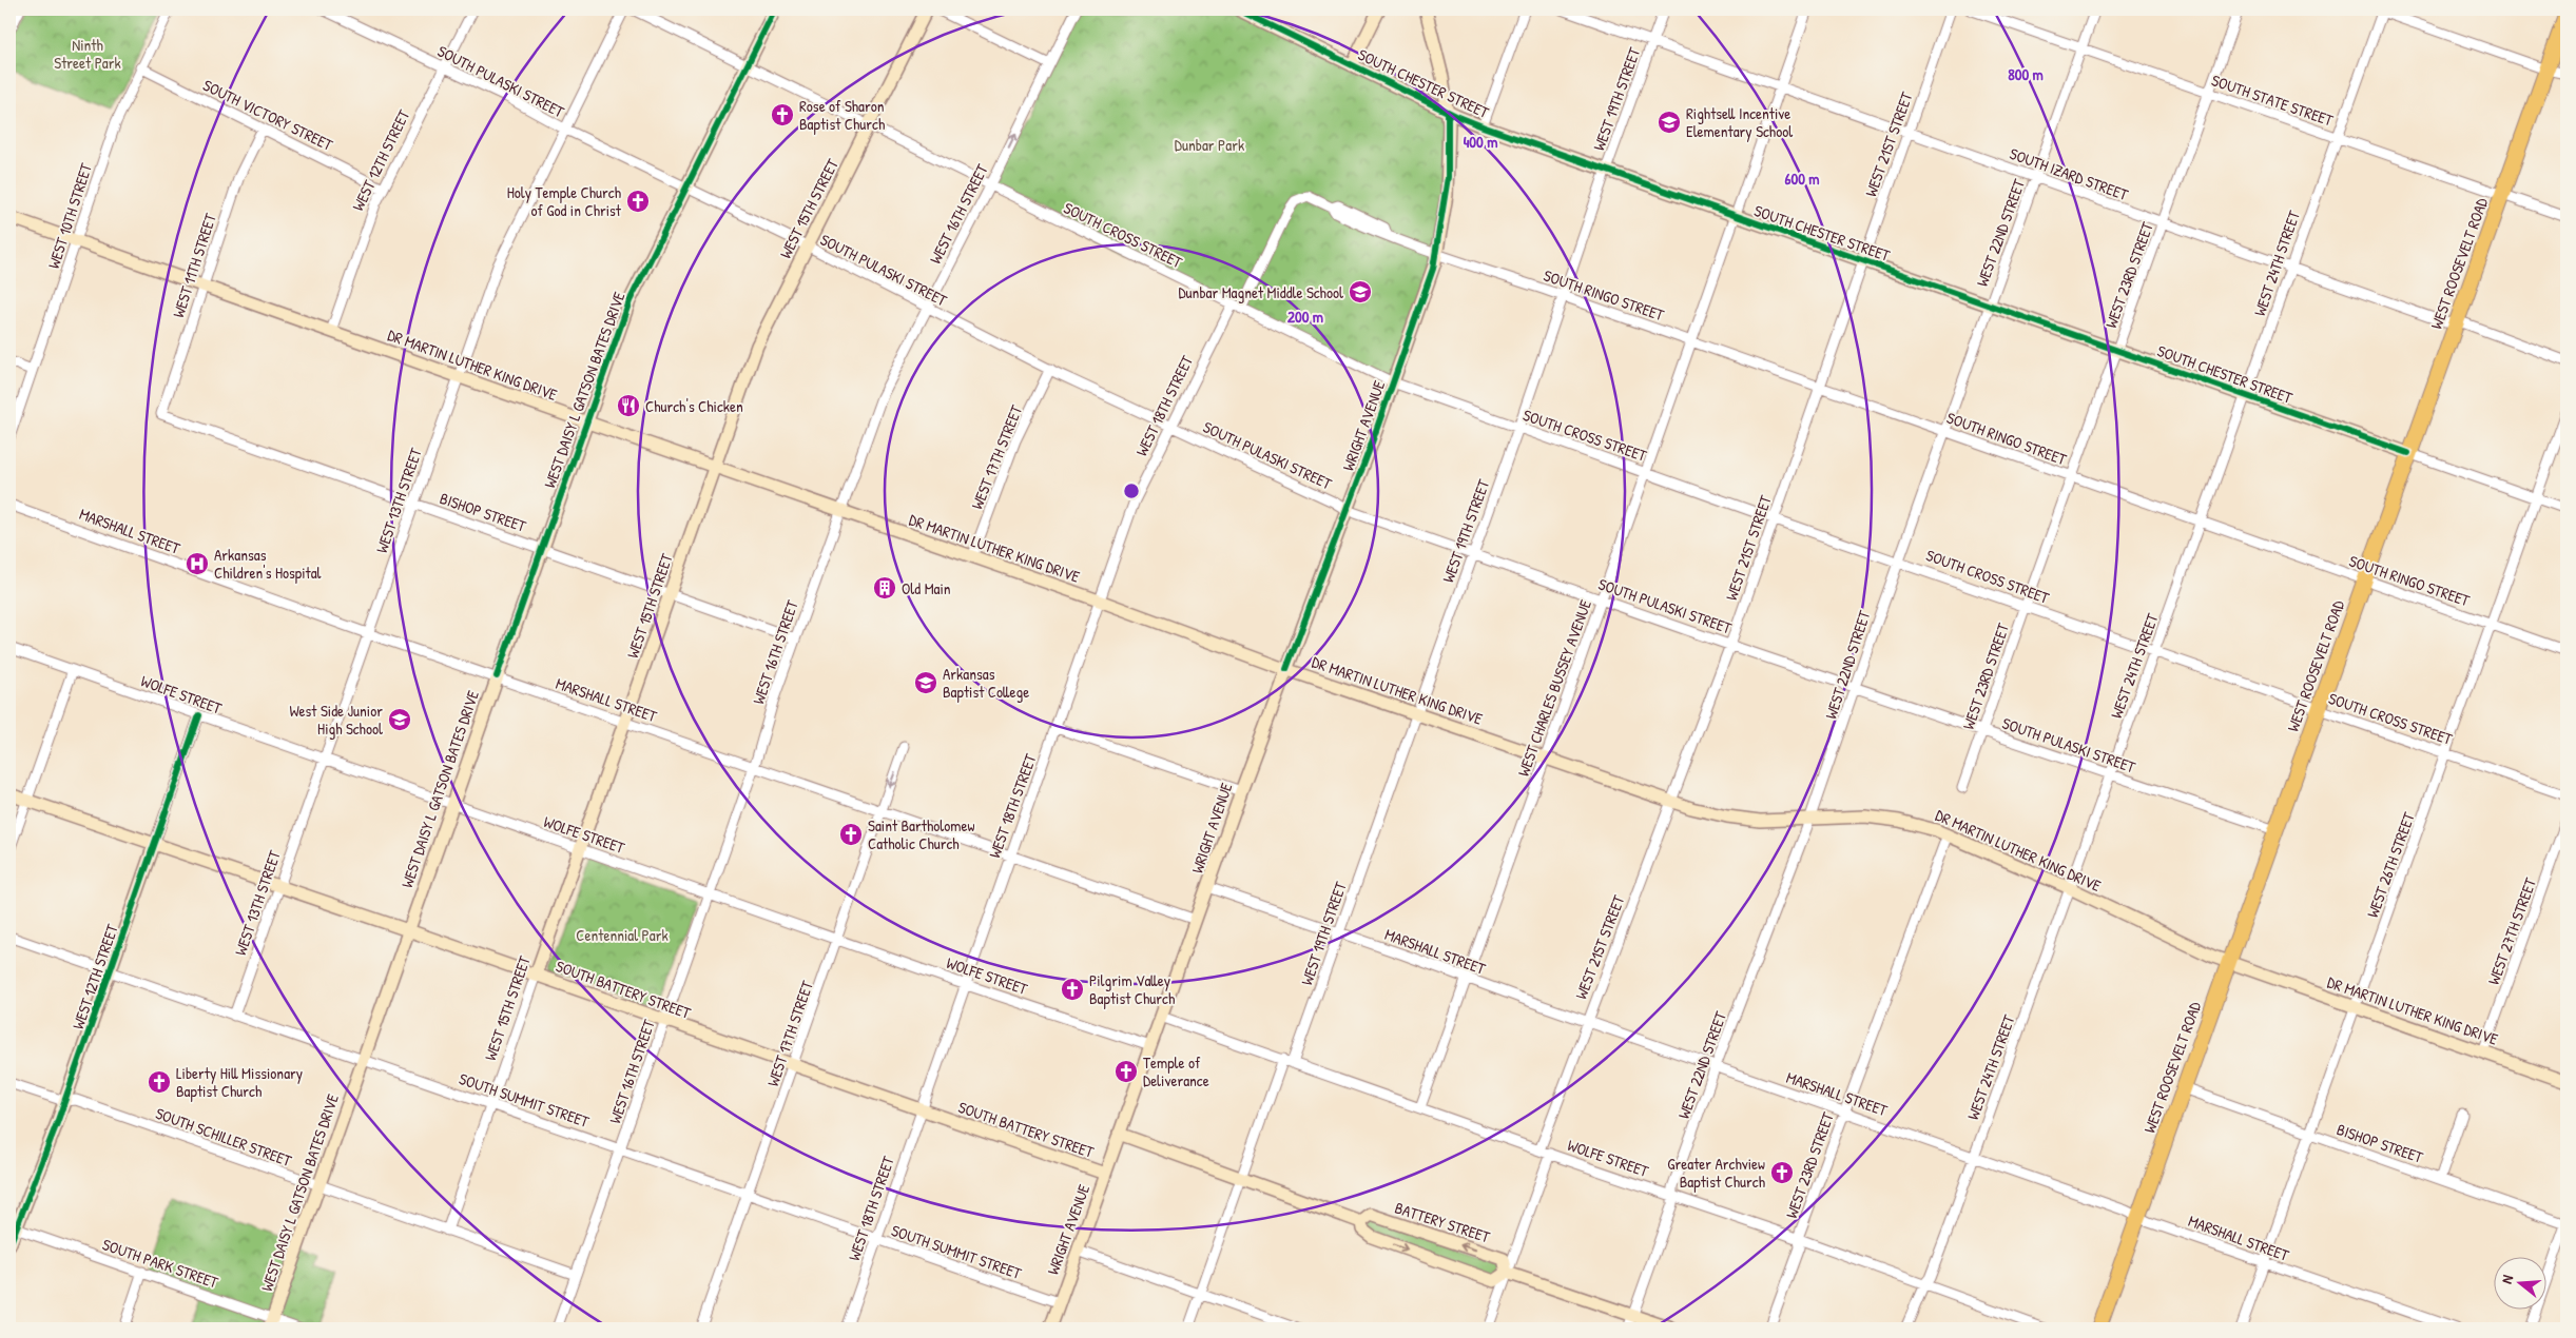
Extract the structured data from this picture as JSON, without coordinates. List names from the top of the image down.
{
  "streets": {
    "main road": ["WEST ROOSEVELT ROAD"],
    "street": [
      "SOUTH PULASKI STREET",
      "SOUTH CHESTER STREET",
      "WEST 19TH STREET",
      "SOUTH STATE STREET",
      "SOUTH VICTORY STREET",
      "WEST 21ST STREET",
      "WEST 12TH STREET",
      "SOUTH IZARD STREET",
      "WEST 15TH STREET",
      "WEST 16TH STREET",
      "WEST 10TH STREET",
      "WEST 22ND STREET",
      "SOUTH CROSS STREET",
      "WEST 24TH STREET",
      "WEST 11TH STREET",
      "WEST 23RD STREET",
      "SOUTH RINGO STREET",
      "DR MARTIN LUTHER KING DRIVE",
      "WEST DAISY L GATSON BATES DRIVE",
      "WEST 18TH STREET",
      "WRIGHT AVENUE",
      "WEST 17TH STREET",
      "WEST 13TH STREET",
      "BISHOP STREET",
      "MARSHALL STREET",
      "WEST CHARLES BUSSEY AVENUE",
      "WOLFE STREET",
      "WEST 26TH STREET",
      "WEST 27TH STREET",
      "SOUTH BATTERY STREET",
      "SOUTH SUMMIT STREET",
      "SOUTH SCHILLER STREET",
      "BATTERY STREET",
      "SOUTH PARK STREET"
    ]
  },
  "crossings": [
    ["SOUTH PULASKI STREET", "WEST 19TH STREET"],
    ["SOUTH PULASKI STREET", "WEST 21ST STREET"],
    ["SOUTH PULASKI STREET", "WEST 12TH STREET"],
    ["SOUTH PULASKI STREET", "WEST 15TH STREET"],
    ["SOUTH PULASKI STREET", "WEST 16TH STREET"],
    ["SOUTH PULASKI STREET", "WEST 22ND STREET"],
    ["SOUTH PULASKI STREET", "WEST 24TH STREET"],
    ["SOUTH PULASKI STREET", "WEST ROOSEVELT ROAD"],
    ["SOUTH PULASKI STREET", "WEST 23RD STREET"],
    ["SOUTH PULASKI STREET", "WEST DAISY L GATSON BATES DRIVE"],
    ["SOUTH PULASKI STREET", "WEST 18TH STREET"],
    ["SOUTH PULASKI STREET", "WRIGHT AVENUE"],
    ["SOUTH PULASKI STREET", "WEST 17TH STREET"],
    ["SOUTH PULASKI STREET", "WEST 13TH STREET"],
    ["SOUTH PULASKI STREET", "WEST CHARLES BUSSEY AVENUE"],
    ["SOUTH CHESTER STREET", "WEST 19TH STREET"],
    ["SOUTH CHESTER STREET", "WEST 21ST STREET"],
    ["SOUTH CHESTER STREET", "WEST 22ND STREET"],
    ["SOUTH CHESTER STREET", "WEST 24TH STREET"],
    ["SOUTH CHESTER STREET", "WEST ROOSEVELT ROAD"],
    ["SOUTH CHESTER STREET", "WEST 23RD STREET"],
    ["SOUTH CHESTER STREET", "WRIGHT AVENUE"],
    ["SOUTH CHESTER STREET", "WEST CHARLES BUSSEY AVENUE"],
    ["SOUTH CHESTER STREET", "WEST 26TH STREET"],
    ["WEST 19TH STREET", "SOUTH IZARD STREET"],
    ["WEST 19TH STREET", "SOUTH CROSS STREET"],
    ["WEST 19TH STREET", "SOUTH RINGO STREET"],
    ["WEST 19TH STREET", "DR MARTIN LUTHER KING DRIVE"],
    ["WEST 19TH STREET", "MARSHALL STREET"],
    ["WEST 19TH STREET", "WOLFE STREET"],
    ["SOUTH STATE STREET", "WEST 22ND STREET"],
    ["SOUTH STATE STREET", "WEST 24TH STREET"],
    ["SOUTH STATE STREET", "WEST ROOSEVELT ROAD"],
    ["SOUTH STATE STREET", "WEST 23RD STREET"],
    ["SOUTH VICTORY STREET", "WEST 12TH STREET"],
    ["SOUTH VICTORY STREET", "WEST 10TH STREET"],
    ["SOUTH VICTORY STREET", "WEST 11TH STREET"],
    ["WEST 21ST STREET", "SOUTH IZARD STREET"],
    ["WEST 21ST STREET", "SOUTH CROSS STREET"],
    ["WEST 21ST STREET", "SOUTH RINGO STREET"],
    ["WEST 21ST STREET", "DR MARTIN LUTHER KING DRIVE"],
    ["WEST 21ST STREET", "MARSHALL STREET"],
    ["WEST 21ST STREET", "WOLFE STREET"],
    ["WEST 12TH STREET", "DR MARTIN LUTHER KING DRIVE"],
    ["WEST 12TH STREET", "WOLFE STREET"],
    ["WEST 12TH STREET", "SOUTH BATTERY STREET"],
    ["WEST 12TH STREET", "SOUTH SUMMIT STREET"],
    ["WEST 12TH STREET", "SOUTH SCHILLER STREET"],
    ["WEST 12TH STREET", "SOUTH PARK STREET"],
    ["SOUTH IZARD STREET", "WEST 22ND STREET"],
    ["SOUTH IZARD STREET", "WEST 24TH STREET"],
    ["SOUTH IZARD STREET", "WEST ROOSEVELT ROAD"],
    ["SOUTH IZARD STREET", "WEST 23RD STREET"],
    ["SOUTH IZARD STREET", "WEST CHARLES BUSSEY AVENUE"],
    ["WEST 15TH STREET", "SOUTH CROSS STREET"],
    ["WEST 15TH STREET", "DR MARTIN LUTHER KING DRIVE"],
    ["WEST 15TH STREET", "BISHOP STREET"],
    ["WEST 15TH STREET", "MARSHALL STREET"],
    ["WEST 15TH STREET", "WOLFE STREET"],
    ["WEST 15TH STREET", "SOUTH BATTERY STREET"],
    ["WEST 15TH STREET", "SOUTH SUMMIT STREET"],
    ["WEST 15TH STREET", "SOUTH SCHILLER STREET"],
    ["WEST 16TH STREET", "SOUTH CROSS STREET"],
    ["WEST 16TH STREET", "DR MARTIN LUTHER KING DRIVE"],
    ["WEST 16TH STREET", "BISHOP STREET"],
    ["WEST 16TH STREET", "MARSHALL STREET"],
    ["WEST 16TH STREET", "WOLFE STREET"],
    ["WEST 16TH STREET", "SOUTH BATTERY STREET"],
    ["WEST 16TH STREET", "SOUTH SUMMIT STREET"],
    ["WEST 16TH STREET", "SOUTH SCHILLER STREET"],
    ["WEST 10TH STREET", "DR MARTIN LUTHER KING DRIVE"],
    ["WEST 22ND STREET", "SOUTH CROSS STREET"],
    ["WEST 22ND STREET", "SOUTH RINGO STREET"],
    ["WEST 22ND STREET", "DR MARTIN LUTHER KING DRIVE"],
    ["WEST 22ND STREET", "MARSHALL STREET"],
    ["WEST 22ND STREET", "WOLFE STREET"],
    ["SOUTH CROSS STREET", "WEST 24TH STREET"],
    ["SOUTH CROSS STREET", "WEST ROOSEVELT ROAD"],
    ["SOUTH CROSS STREET", "WEST 23RD STREET"],
    ["SOUTH CROSS STREET", "WEST DAISY L GATSON BATES DRIVE"],
    ["SOUTH CROSS STREET", "WEST 18TH STREET"],
    ["SOUTH CROSS STREET", "WRIGHT AVENUE"],
    ["SOUTH CROSS STREET", "WEST CHARLES BUSSEY AVENUE"],
    ["SOUTH CROSS STREET", "WEST 26TH STREET"],
    ["WEST 24TH STREET", "SOUTH RINGO STREET"],
    ["WEST 24TH STREET", "DR MARTIN LUTHER KING DRIVE"],
    ["WEST 24TH STREET", "MARSHALL STREET"],
    ["WEST 24TH STREET", "WOLFE STREET"],
    ["WEST ROOSEVELT ROAD", "SOUTH RINGO STREET"],
    ["WEST ROOSEVELT ROAD", "DR MARTIN LUTHER KING DRIVE"],
    ["WEST ROOSEVELT ROAD", "BISHOP STREET"],
    ["WEST ROOSEVELT ROAD", "MARSHALL STREET"],
    ["WEST 11TH STREET", "DR MARTIN LUTHER KING DRIVE"],
    ["WEST 11TH STREET", "BISHOP STREET"],
    ["WEST 23RD STREET", "SOUTH RINGO STREET"],
    ["WEST 23RD STREET", "DR MARTIN LUTHER KING DRIVE"],
    ["WEST 23RD STREET", "MARSHALL STREET"],
    ["WEST 23RD STREET", "WOLFE STREET"],
    ["SOUTH RINGO STREET", "WEST 18TH STREET"],
    ["SOUTH RINGO STREET", "WRIGHT AVENUE"],
    ["SOUTH RINGO STREET", "WEST CHARLES BUSSEY AVENUE"],
    ["SOUTH RINGO STREET", "WEST 26TH STREET"],
    ["DR MARTIN LUTHER KING DRIVE", "WEST DAISY L GATSON BATES DRIVE"],
    ["DR MARTIN LUTHER KING DRIVE", "WEST 18TH STREET"],
    ["DR MARTIN LUTHER KING DRIVE", "WRIGHT AVENUE"],
    ["DR MARTIN LUTHER KING DRIVE", "WEST 17TH STREET"],
    ["DR MARTIN LUTHER KING DRIVE", "WEST 13TH STREET"],
    ["DR MARTIN LUTHER KING DRIVE", "WEST CHARLES BUSSEY AVENUE"],
    ["DR MARTIN LUTHER KING DRIVE", "WEST 26TH STREET"],
    ["DR MARTIN LUTHER KING DRIVE", "WEST 27TH STREET"],
    ["WEST DAISY L GATSON BATES DRIVE", "BISHOP STREET"],
    ["WEST DAISY L GATSON BATES DRIVE", "MARSHALL STREET"],
    ["WEST DAISY L GATSON BATES DRIVE", "WOLFE STREET"],
    ["WEST DAISY L GATSON BATES DRIVE", "SOUTH BATTERY STREET"],
    ["WEST DAISY L GATSON BATES DRIVE", "SOUTH SUMMIT STREET"],
    ["WEST DAISY L GATSON BATES DRIVE", "SOUTH SCHILLER STREET"],
    ["WEST DAISY L GATSON BATES DRIVE", "SOUTH PARK STREET"],
    ["WEST 18TH STREET", "MARSHALL STREET"],
    ["WEST 18TH STREET", "WOLFE STREET"],
    ["WEST 18TH STREET", "SOUTH BATTERY STREET"],
    ["WEST 18TH STREET", "SOUTH SUMMIT STREET"],
    ["WRIGHT AVENUE", "MARSHALL STREET"],
    ["WRIGHT AVENUE", "WOLFE STREET"],
    ["WRIGHT AVENUE", "SOUTH BATTERY STREET"],
    ["WRIGHT AVENUE", "SOUTH SUMMIT STREET"],
    ["WEST 17TH STREET", "MARSHALL STREET"],
    ["WEST 17TH STREET", "WOLFE STREET"],
    ["WEST 17TH STREET", "SOUTH BATTERY STREET"],
    ["WEST 17TH STREET", "SOUTH SUMMIT STREET"],
    ["WEST 13TH STREET", "BISHOP STREET"],
    ["WEST 13TH STREET", "MARSHALL STREET"],
    ["WEST 13TH STREET", "WOLFE STREET"],
    ["WEST 13TH STREET", "SOUTH BATTERY STREET"],
    ["WEST 13TH STREET", "SOUTH SUMMIT STREET"],
    ["BISHOP STREET", "WEST 26TH STREET"],
    ["MARSHALL STREET", "WEST CHARLES BUSSEY AVENUE"],
    ["MARSHALL STREET", "WEST 26TH STREET"],
    ["WEST CHARLES BUSSEY AVENUE", "WOLFE STREET"]
  ],
  "parks": ["Ninth Street Park", "Dunbar Park", "Centennial Park"],
  "places": {
    "church": [
      "Rose of Sharon Baptist Church",
      "Holy Temple Church of God in Christ",
      "Saint Bartholomew Catholic Church",
      "Pilgrim Valley Baptist Church",
      "Temple of Deliverance",
      "Liberty Hill Missionary Baptist Church",
      "Greater Archview Baptist Church"
    ],
    "school or university": [
      "Rightsell Incentive Elementary School",
      "Dunbar Magnet Middle School",
      "Arkansas Baptist College",
      "West Side Junior High School"
    ],
    "restaurant": ["Church's Chicken"],
    "hospital": ["Arkansas Children's Hospital"],
    "building": ["Old Main"]
  },
  "north": "left",
  "rings": [
    "800 m",
    "400 m",
    "600 m",
    "200 m"
  ]
}
